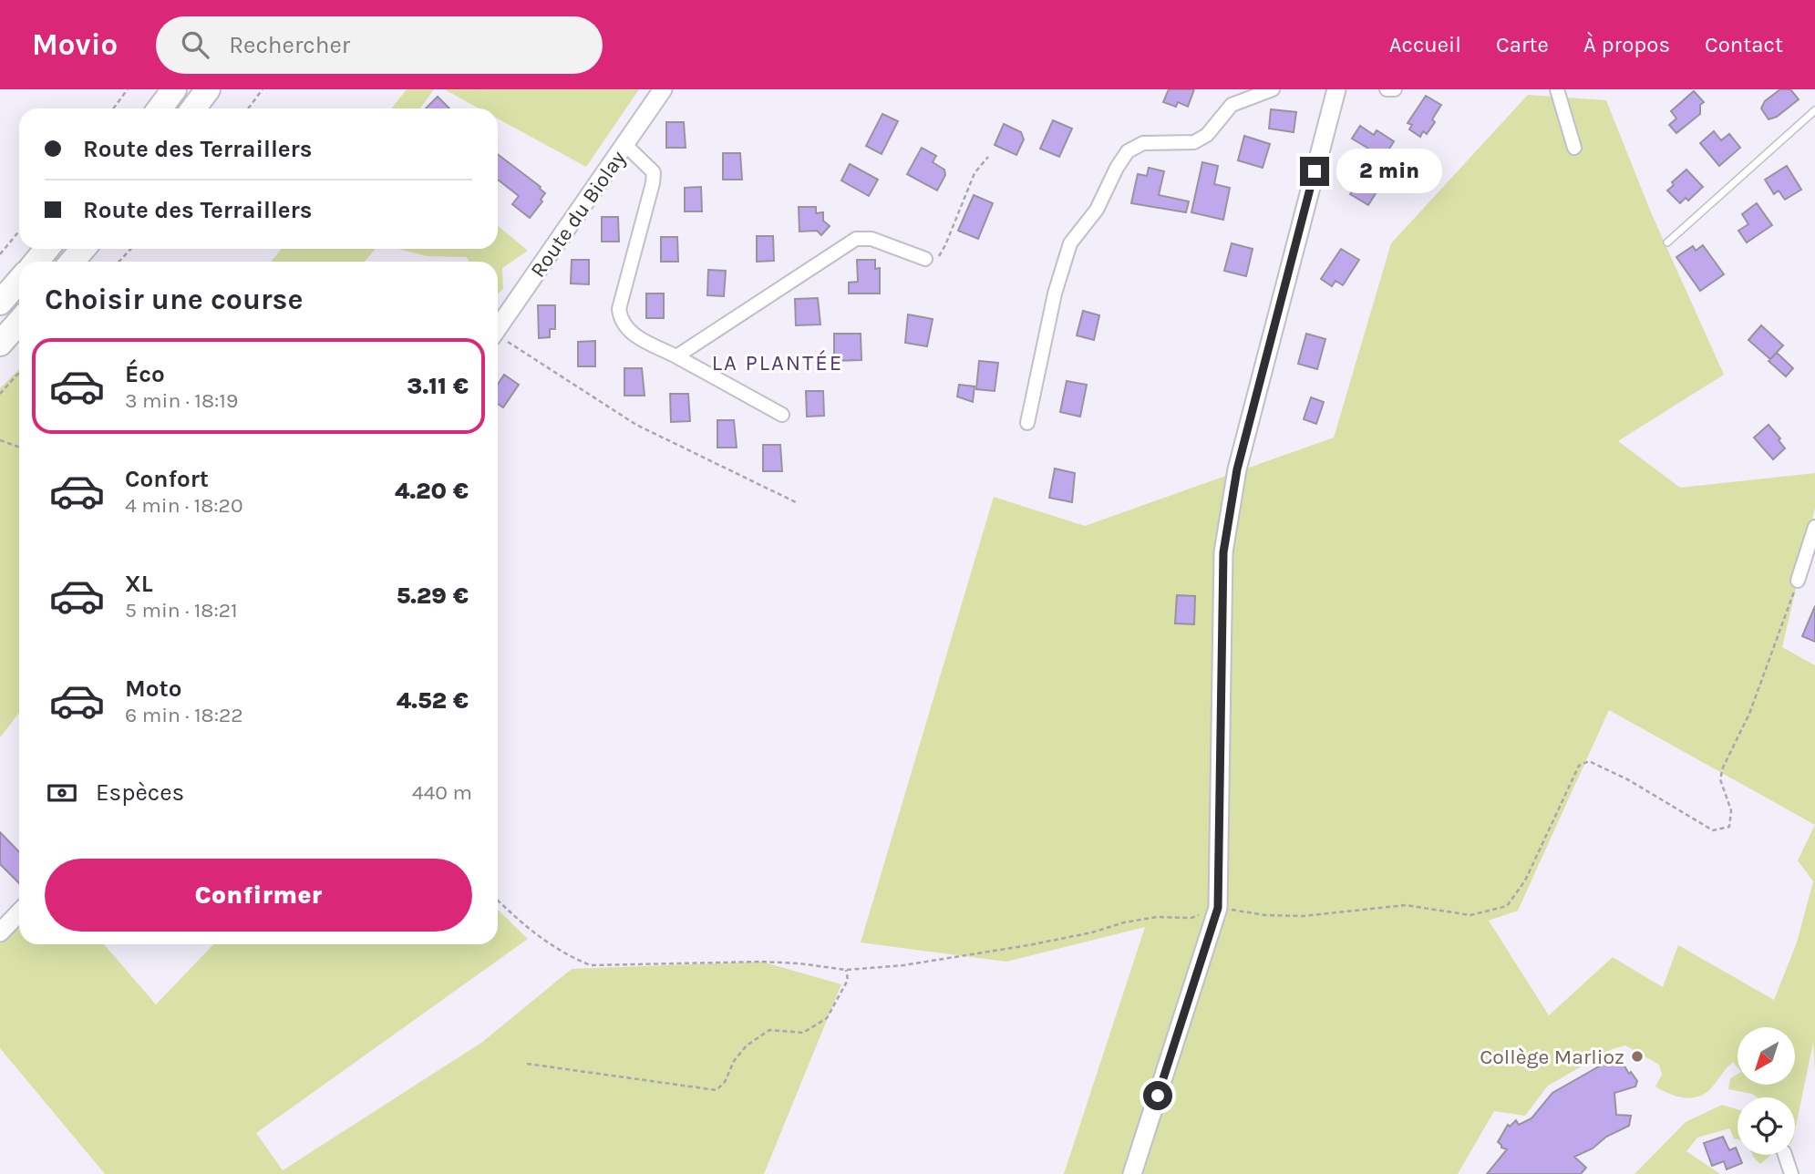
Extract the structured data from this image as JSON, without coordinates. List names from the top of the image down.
{
  "streets": {
    "street": ["Route du Biolay"]
  },
  "districts": ["LA PLANTÉE"],
  "places": ["Collège Marlioz"],
  "north": "bottom left",
  "page": {
    "header": "Movio",
    "search": "Rechercher",
    "nav": [
      "Accueil",
      "Carte",
      "À propos",
      "Contact"
    ],
    "banner": ["Route des Terraillers", "Route des Terraillers"],
    "bubble": "2 min",
    "heading": "Choisir une course",
    "list": [
      {
        "name": "Éco",
        "note": "3 min · 18:19",
        "value": "3.11 €"
      },
      {
        "name": "Confort",
        "note": "4 min · 18:20",
        "value": "4.20 €"
      },
      {
        "name": "XL",
        "note": "5 min · 18:21",
        "value": "5.29 €"
      },
      {
        "name": "Moto",
        "note": "6 min · 18:22",
        "value": "4.52 €"
      }
    ],
    "pay": ["Espèces", "440 m"],
    "buttons": "Confirmer"
  }
}
